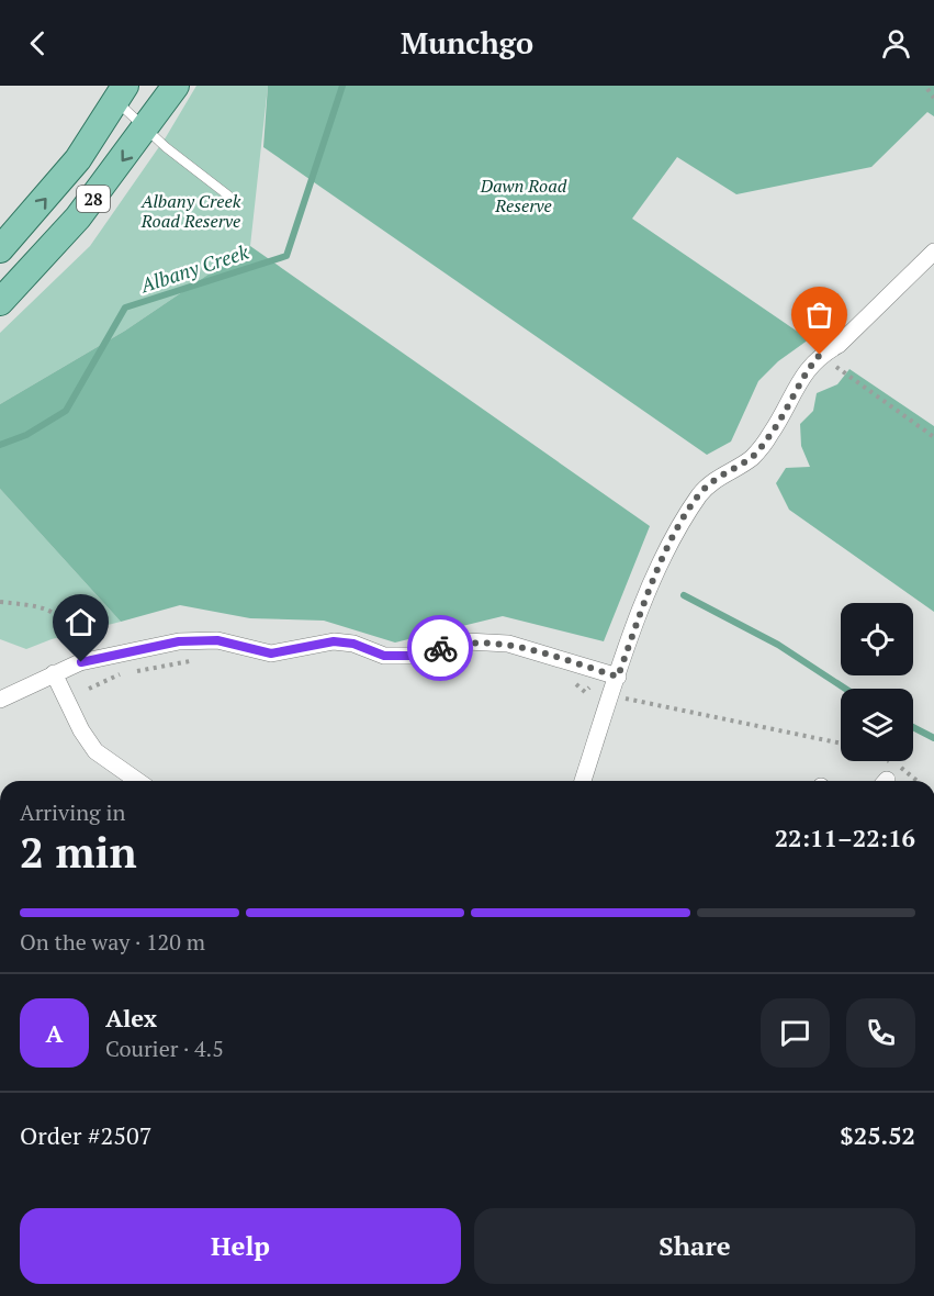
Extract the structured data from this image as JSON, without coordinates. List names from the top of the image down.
{
  "streets": {
    "main road": ["28"]
  },
  "water": ["Albany Creek"],
  "parks": ["Dawn Road Reserve", "Albany Creek Road Reserve"],
  "page": {
    "header": "Munchgo",
    "heading": ["2 min", "Arriving in", "22:11–22:16"],
    "panel": [
      "Alex",
      "Courier · 4.5",
      "Order #2507",
      "$25.52"
    ],
    "bar": "On the way · 120 m",
    "round": "A",
    "buttons": ["Help", "Share"]
  }
}
